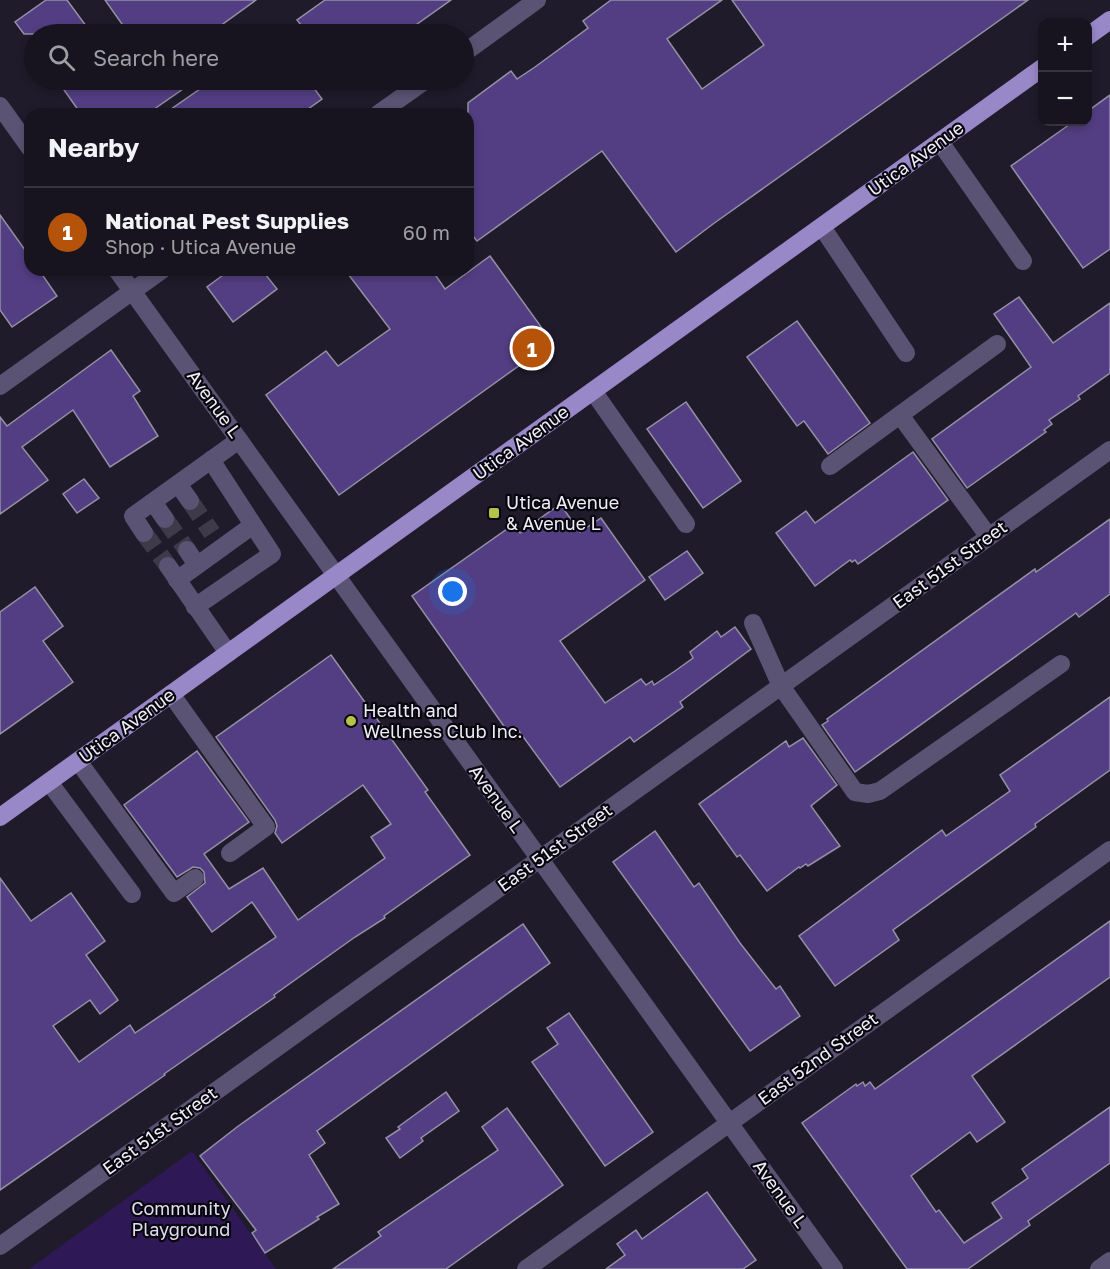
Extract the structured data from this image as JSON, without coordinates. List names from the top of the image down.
{
  "streets": {
    "main road": ["Utica Avenue"],
    "street": ["Avenue L", "East 51st Street", "East 52nd Street"]
  },
  "crossings": [
    ["Utica Avenue", "Avenue L"],
    ["Avenue L", "East 51st Street"],
    ["Avenue L", "East 52nd Street"]
  ],
  "parks": ["Community Playground"],
  "places": {
    "transit": ["Utica Avenue & Avenue L"],
    "other": ["Health and Wellness Club Inc."]
  },
  "page": {
    "map_buttons": ["+", "−"],
    "search": "Search here",
    "heading": "Nearby",
    "list": [
      {
        "mark": "1",
        "name": "National Pest Supplies",
        "note": "Shop · Utica Avenue",
        "value": "60 m"
      }
    ],
    "pins": "1"
  }
}
